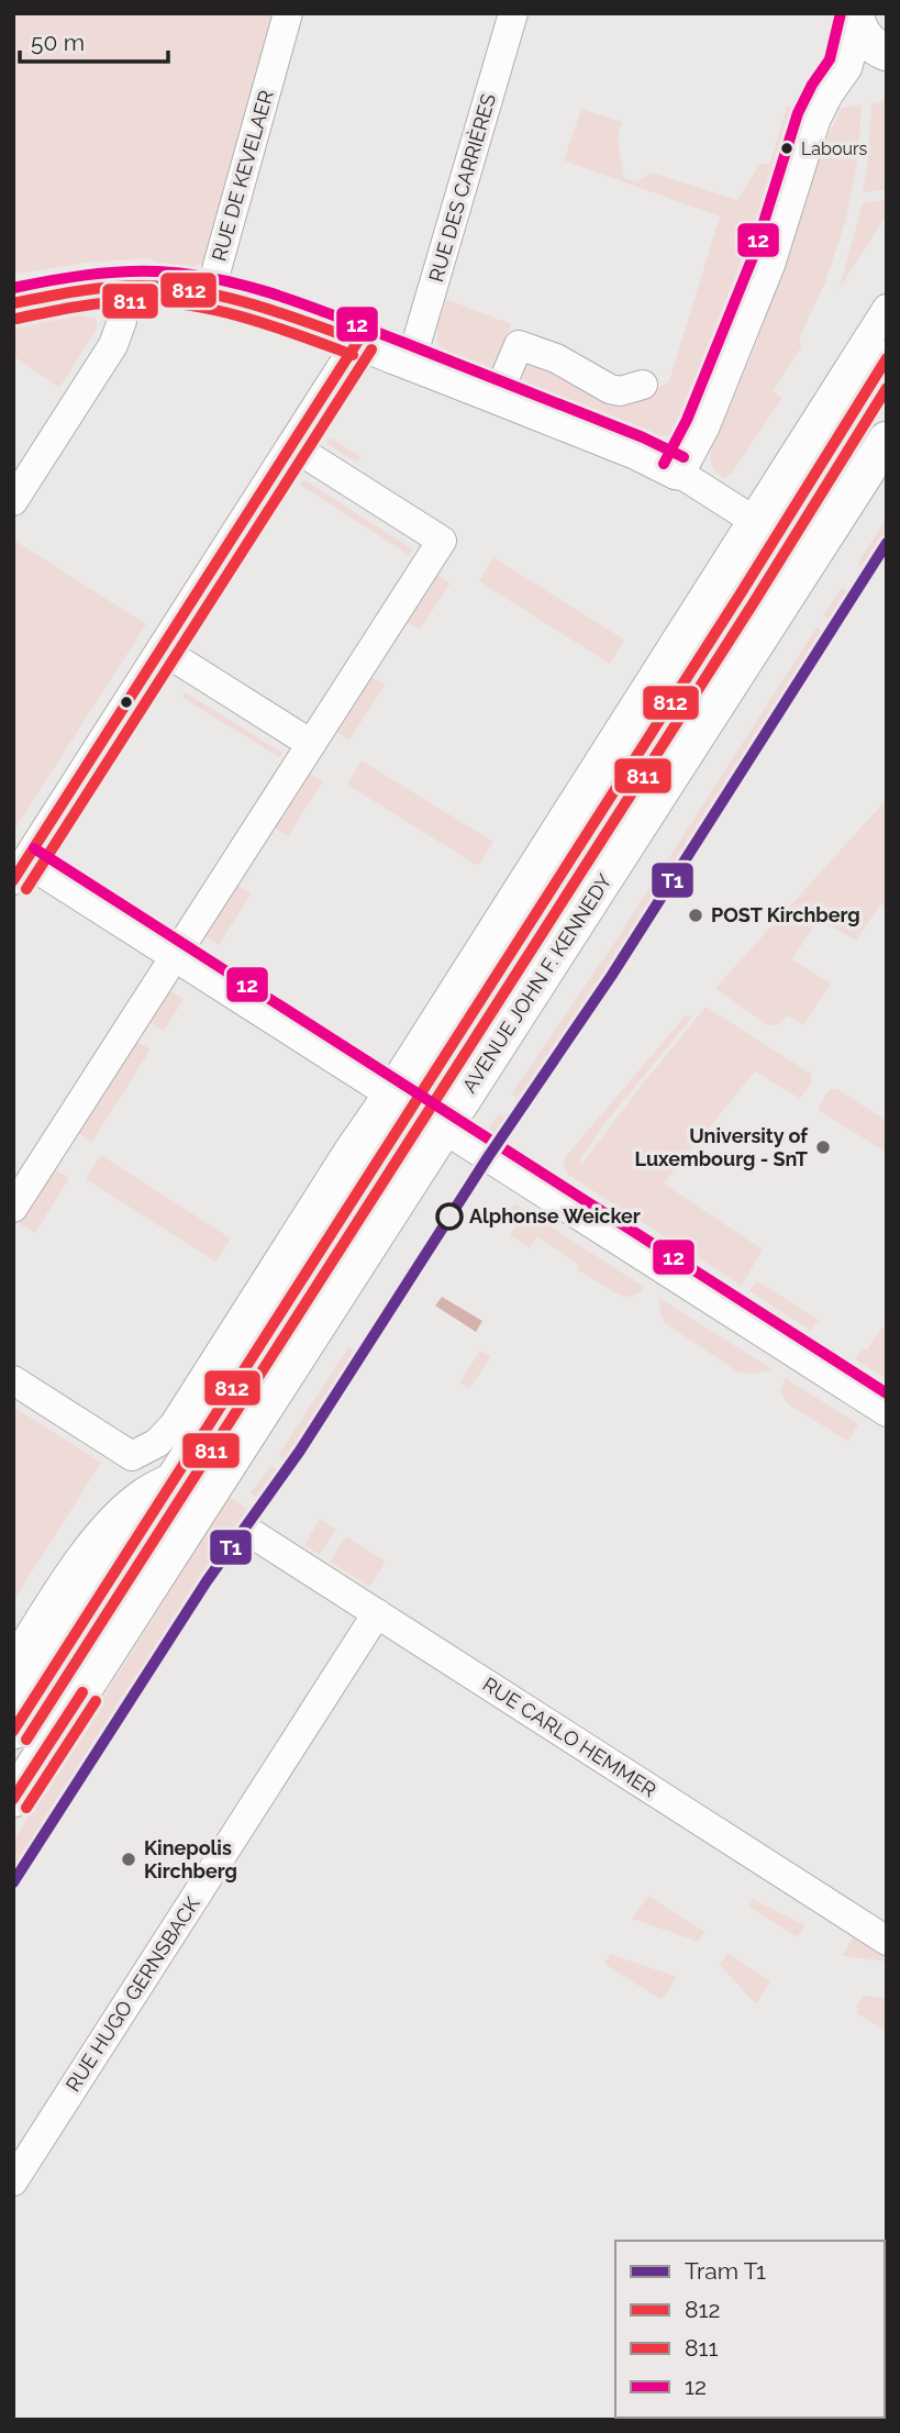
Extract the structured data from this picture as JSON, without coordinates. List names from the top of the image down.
{
  "streets": {
    "main road": ["AVENUE JOHN F. KENNEDY"],
    "street": [
      "RUE DE KEVELAER",
      "RUE DES CARRIÈRES",
      "RUE CARLO HEMMER",
      "RUE HUGO GERNSBACK"
    ]
  },
  "crossings": [
    ["RUE CARLO HEMMER", "RUE HUGO GERNSBACK"]
  ],
  "places": [
    "Labours",
    "POST Kirchberg",
    "University of Luxembourg - SnT",
    "Alphonse Weicker",
    "Kinepolis Kirchberg"
  ],
  "lines": [
    "transit line 12",
    "transit line 812",
    "transit line 811",
    "tram line T1"
  ],
  "legend": [
    "Tram T1",
    "812",
    "811",
    "12"
  ],
  "scale_bar": "50 m"
}
